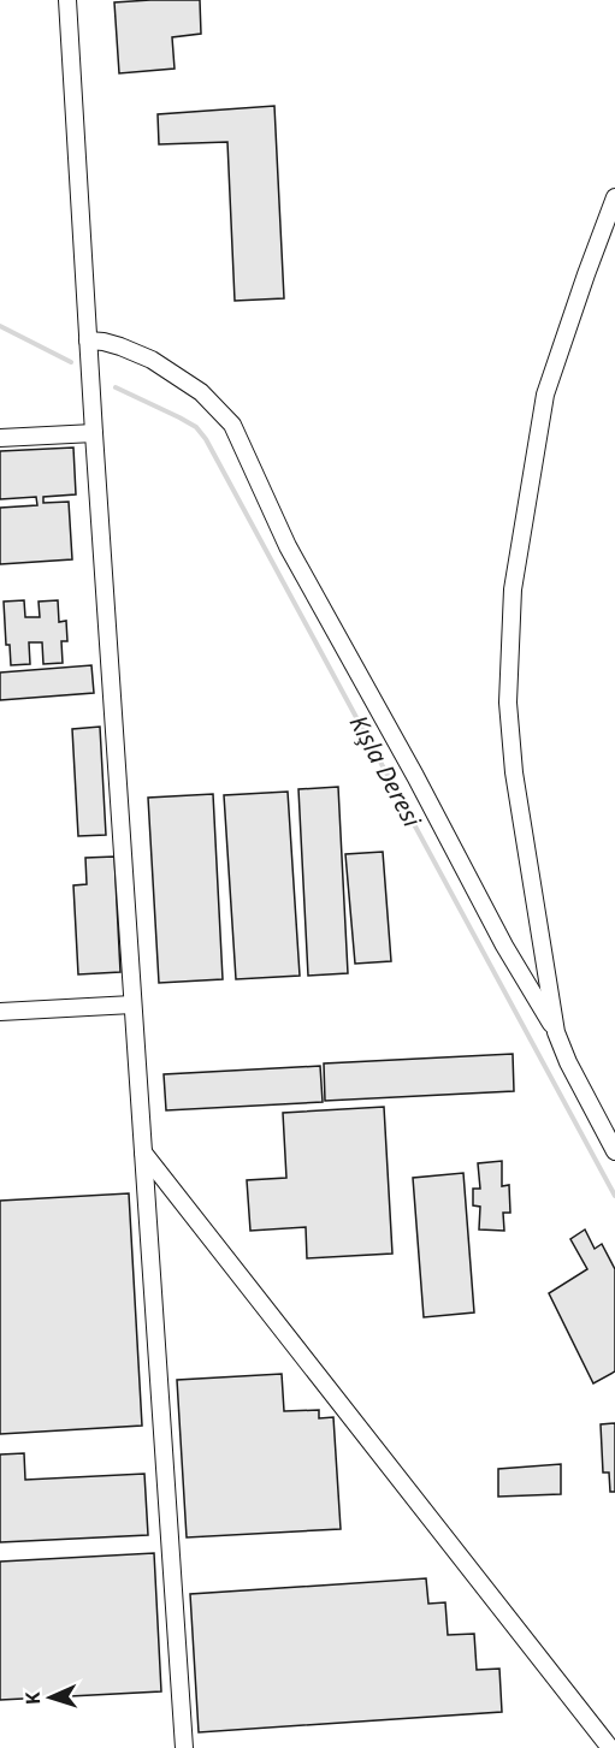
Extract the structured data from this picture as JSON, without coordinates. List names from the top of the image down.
{
  "water": ["Kışla Deresi"],
  "north": "left"
}
